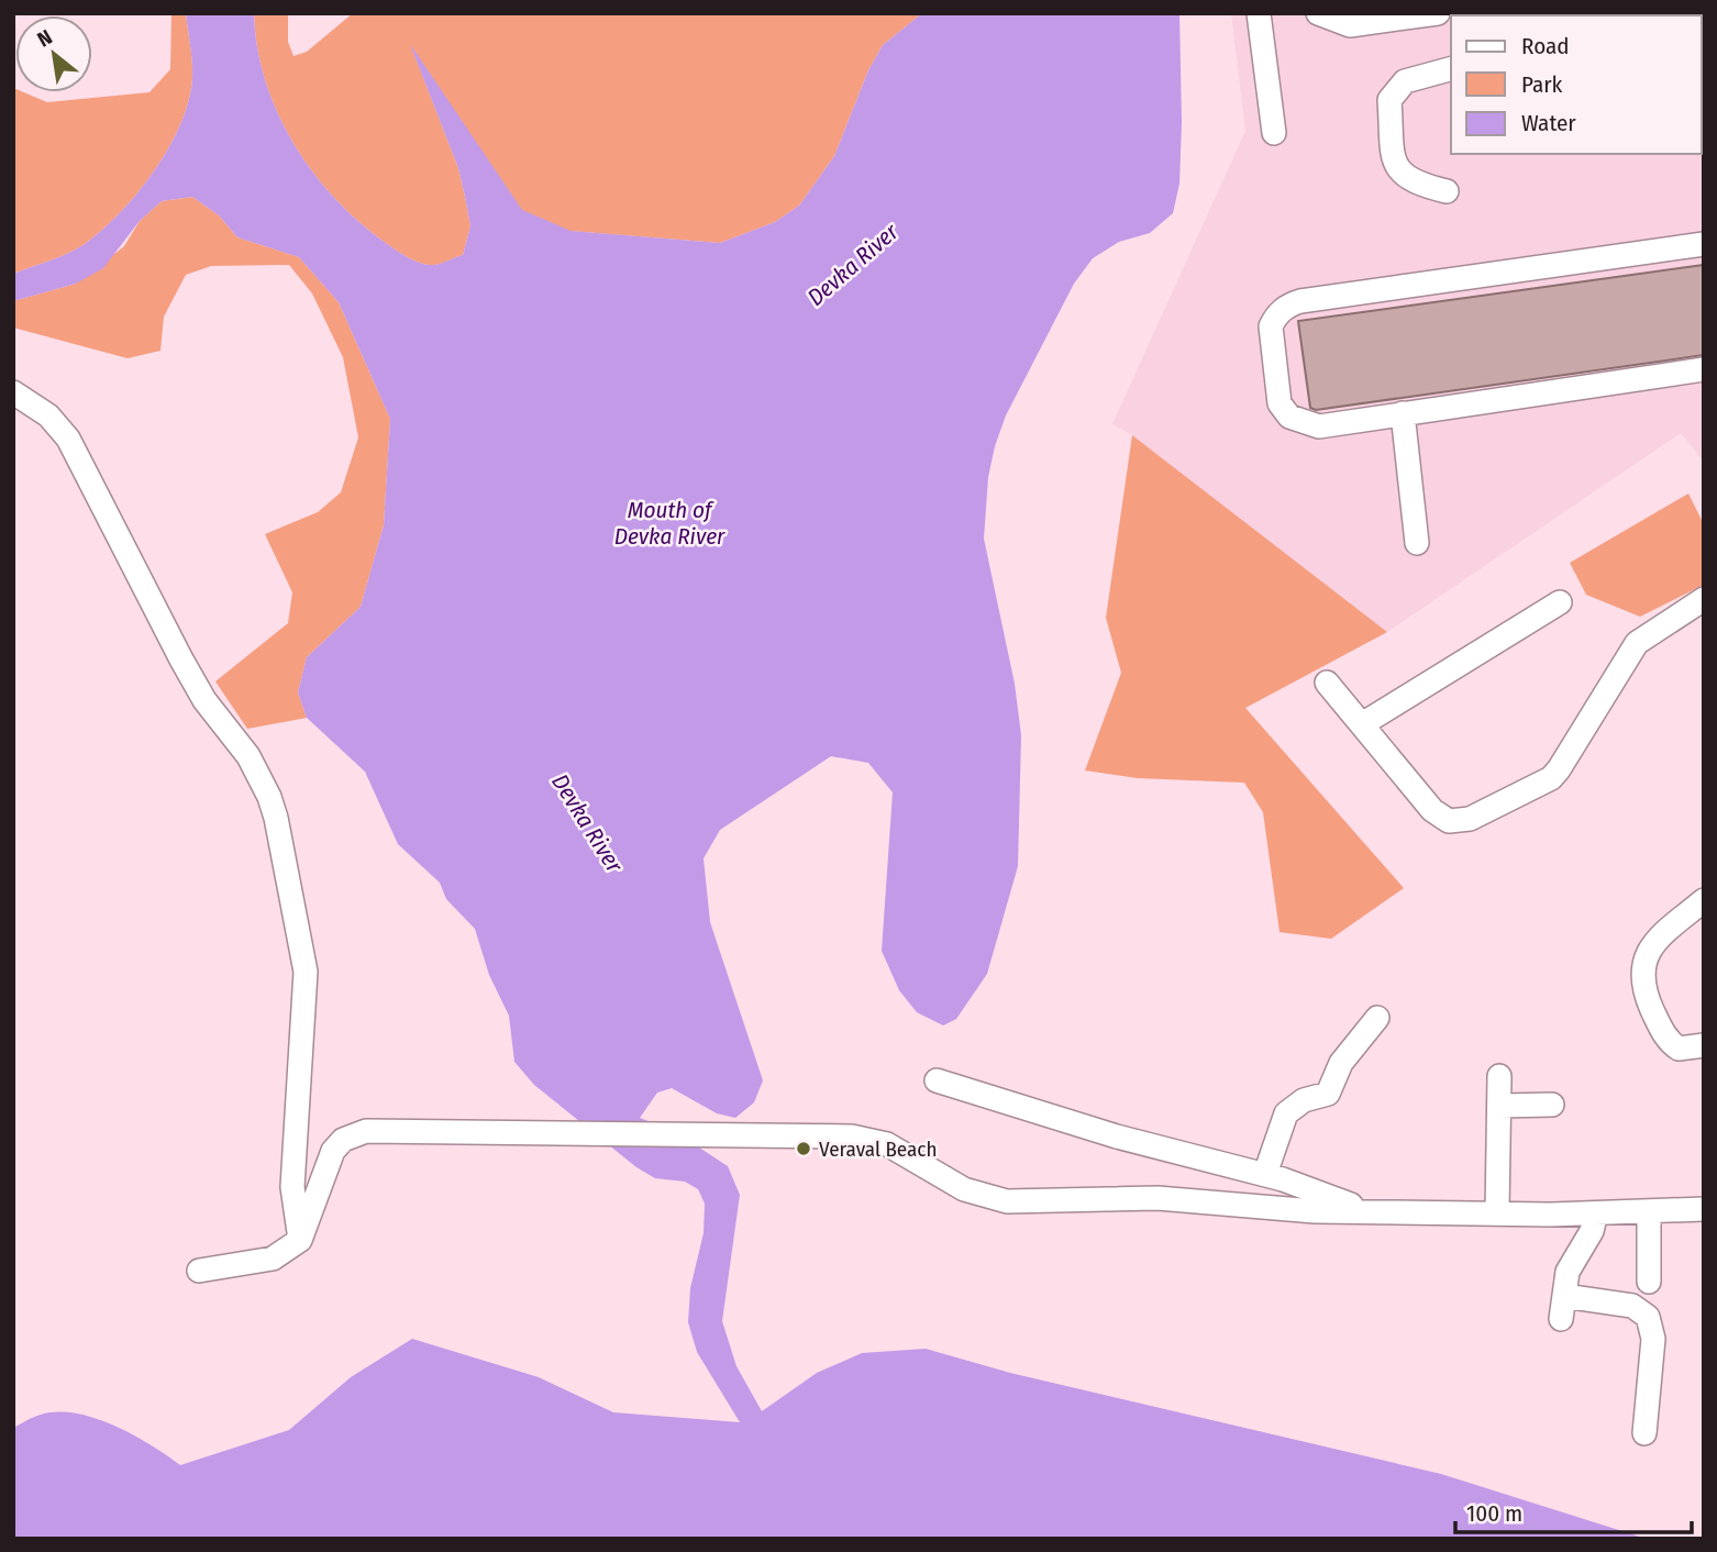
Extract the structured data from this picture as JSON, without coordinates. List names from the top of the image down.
{
  "water": ["Devka River", "Mouth of Devka River"],
  "places": ["Veraval Beach"],
  "legend": ["Road", "Park", "Water"],
  "scale_bar": "100 m",
  "north": "top left"
}
